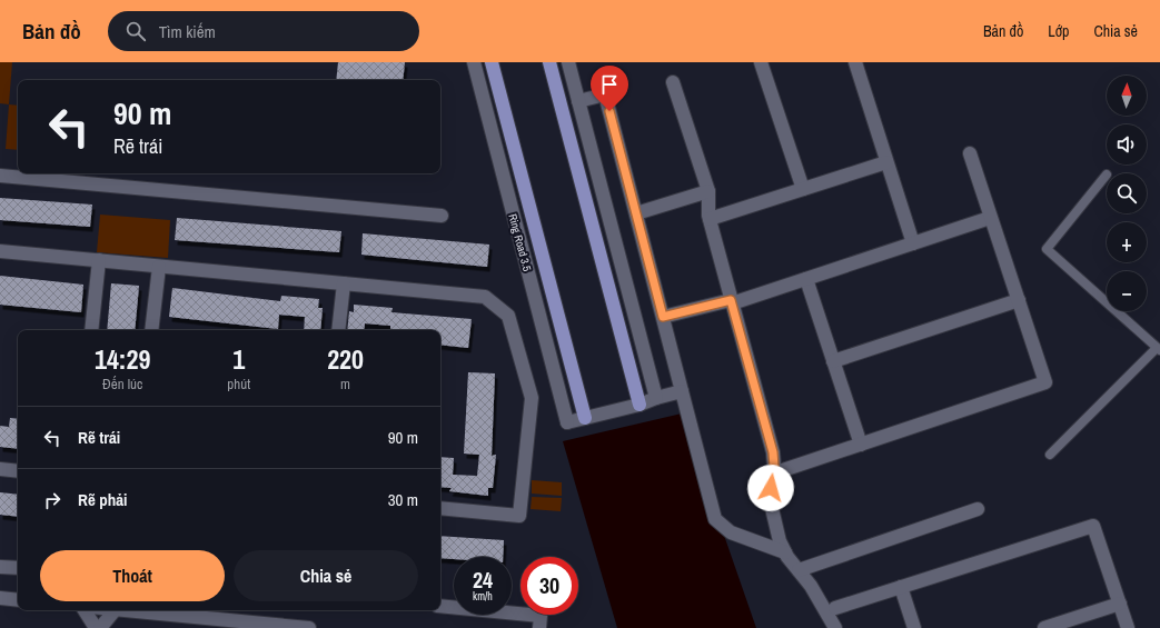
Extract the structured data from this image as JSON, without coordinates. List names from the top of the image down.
{
  "streets": {
    "main road": ["Ring Road 3.5"]
  },
  "north": "top",
  "page": {
    "header": "Bản đồ",
    "search": "Tìm kiếm",
    "nav": ["Bản đồ", "Lớp", "Chia sẻ"],
    "map_buttons": ["+", "−"],
    "turn": ["90 m", "Rẽ trái"],
    "eta": [
      "14:29",
      "Đến lúc",
      "1",
      "phút",
      "220",
      "m"
    ],
    "list": [
      {
        "name": "Rẽ trái",
        "value": "90 m"
      },
      {
        "name": "Rẽ phải",
        "value": "30 m"
      }
    ],
    "buttons": ["Thoát", "Chia sẻ"],
    "speed": "24 km/h",
    "limit": "30"
  }
}
